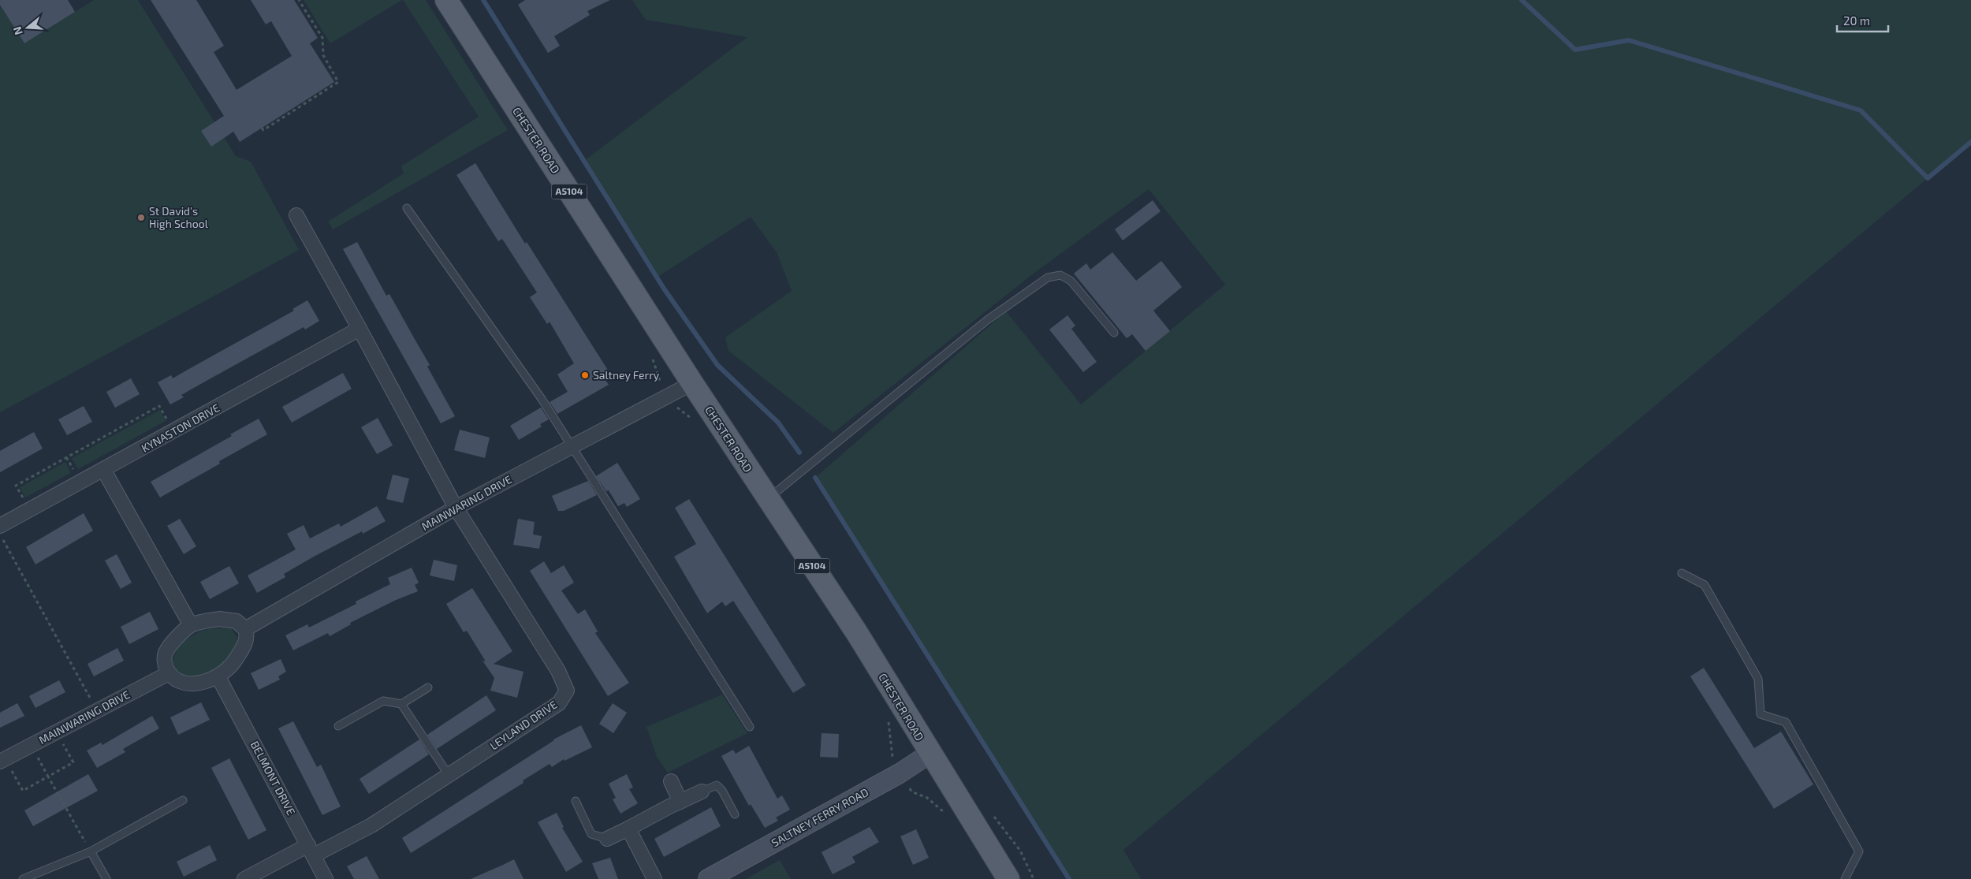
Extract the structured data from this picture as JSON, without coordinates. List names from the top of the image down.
{
  "streets": {
    "main road": ["CHESTER ROAD", "A5104", "SALTNEY FERRY ROAD"],
    "street": [
      "KYNASTON DRIVE",
      "MAINWARING DRIVE",
      "LEYLAND DRIVE",
      "BELMONT DRIVE"
    ]
  },
  "crossings": [
    ["CHESTER ROAD", "MAINWARING DRIVE"],
    ["CHESTER ROAD", "SALTNEY FERRY ROAD"],
    ["MAINWARING DRIVE", "LEYLAND DRIVE"],
    ["MAINWARING DRIVE", "BELMONT DRIVE"],
    ["LEYLAND DRIVE", "BELMONT DRIVE"]
  ],
  "places": ["St David's High School", "Saltney Ferry"],
  "scale_bar": "20 m",
  "north": "left"
}
